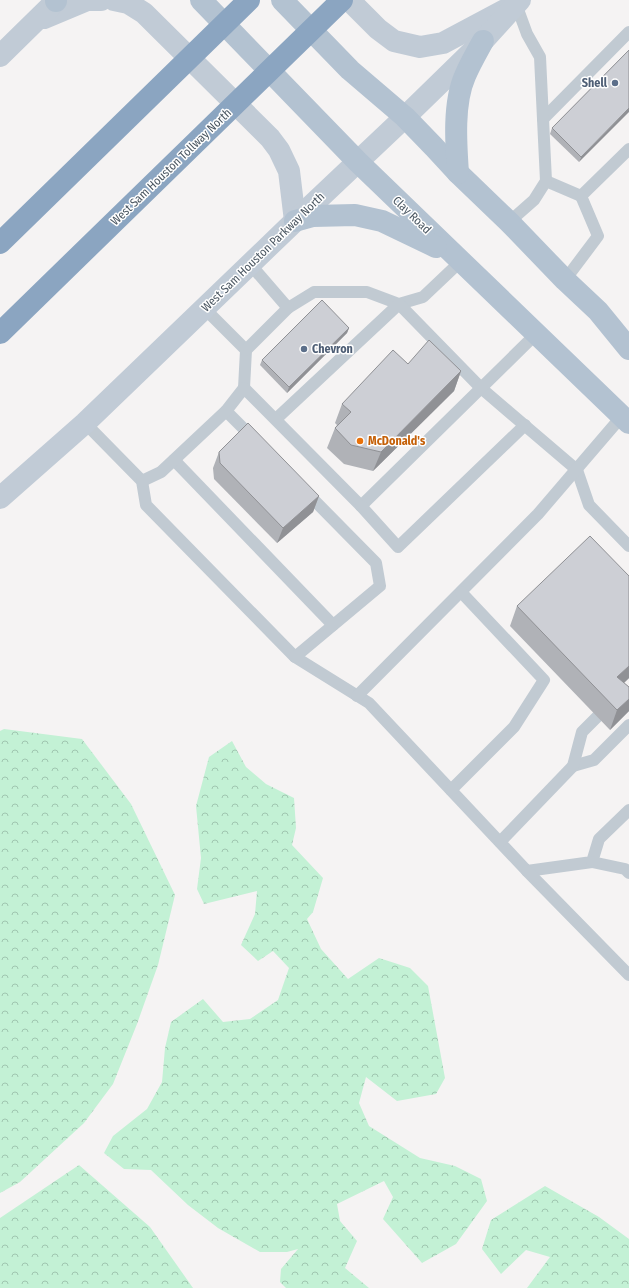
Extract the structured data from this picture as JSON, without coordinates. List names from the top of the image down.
{
  "streets": {
    "highway": ["West Sam Houston Tollway North"],
    "main road": ["Clay Road", "West Sam Houston Parkway North"]
  },
  "crossings": [
    ["Clay Road", "West Sam Houston Parkway North"]
  ],
  "places": ["Shell", "Chevron", "McDonald's"]
}
